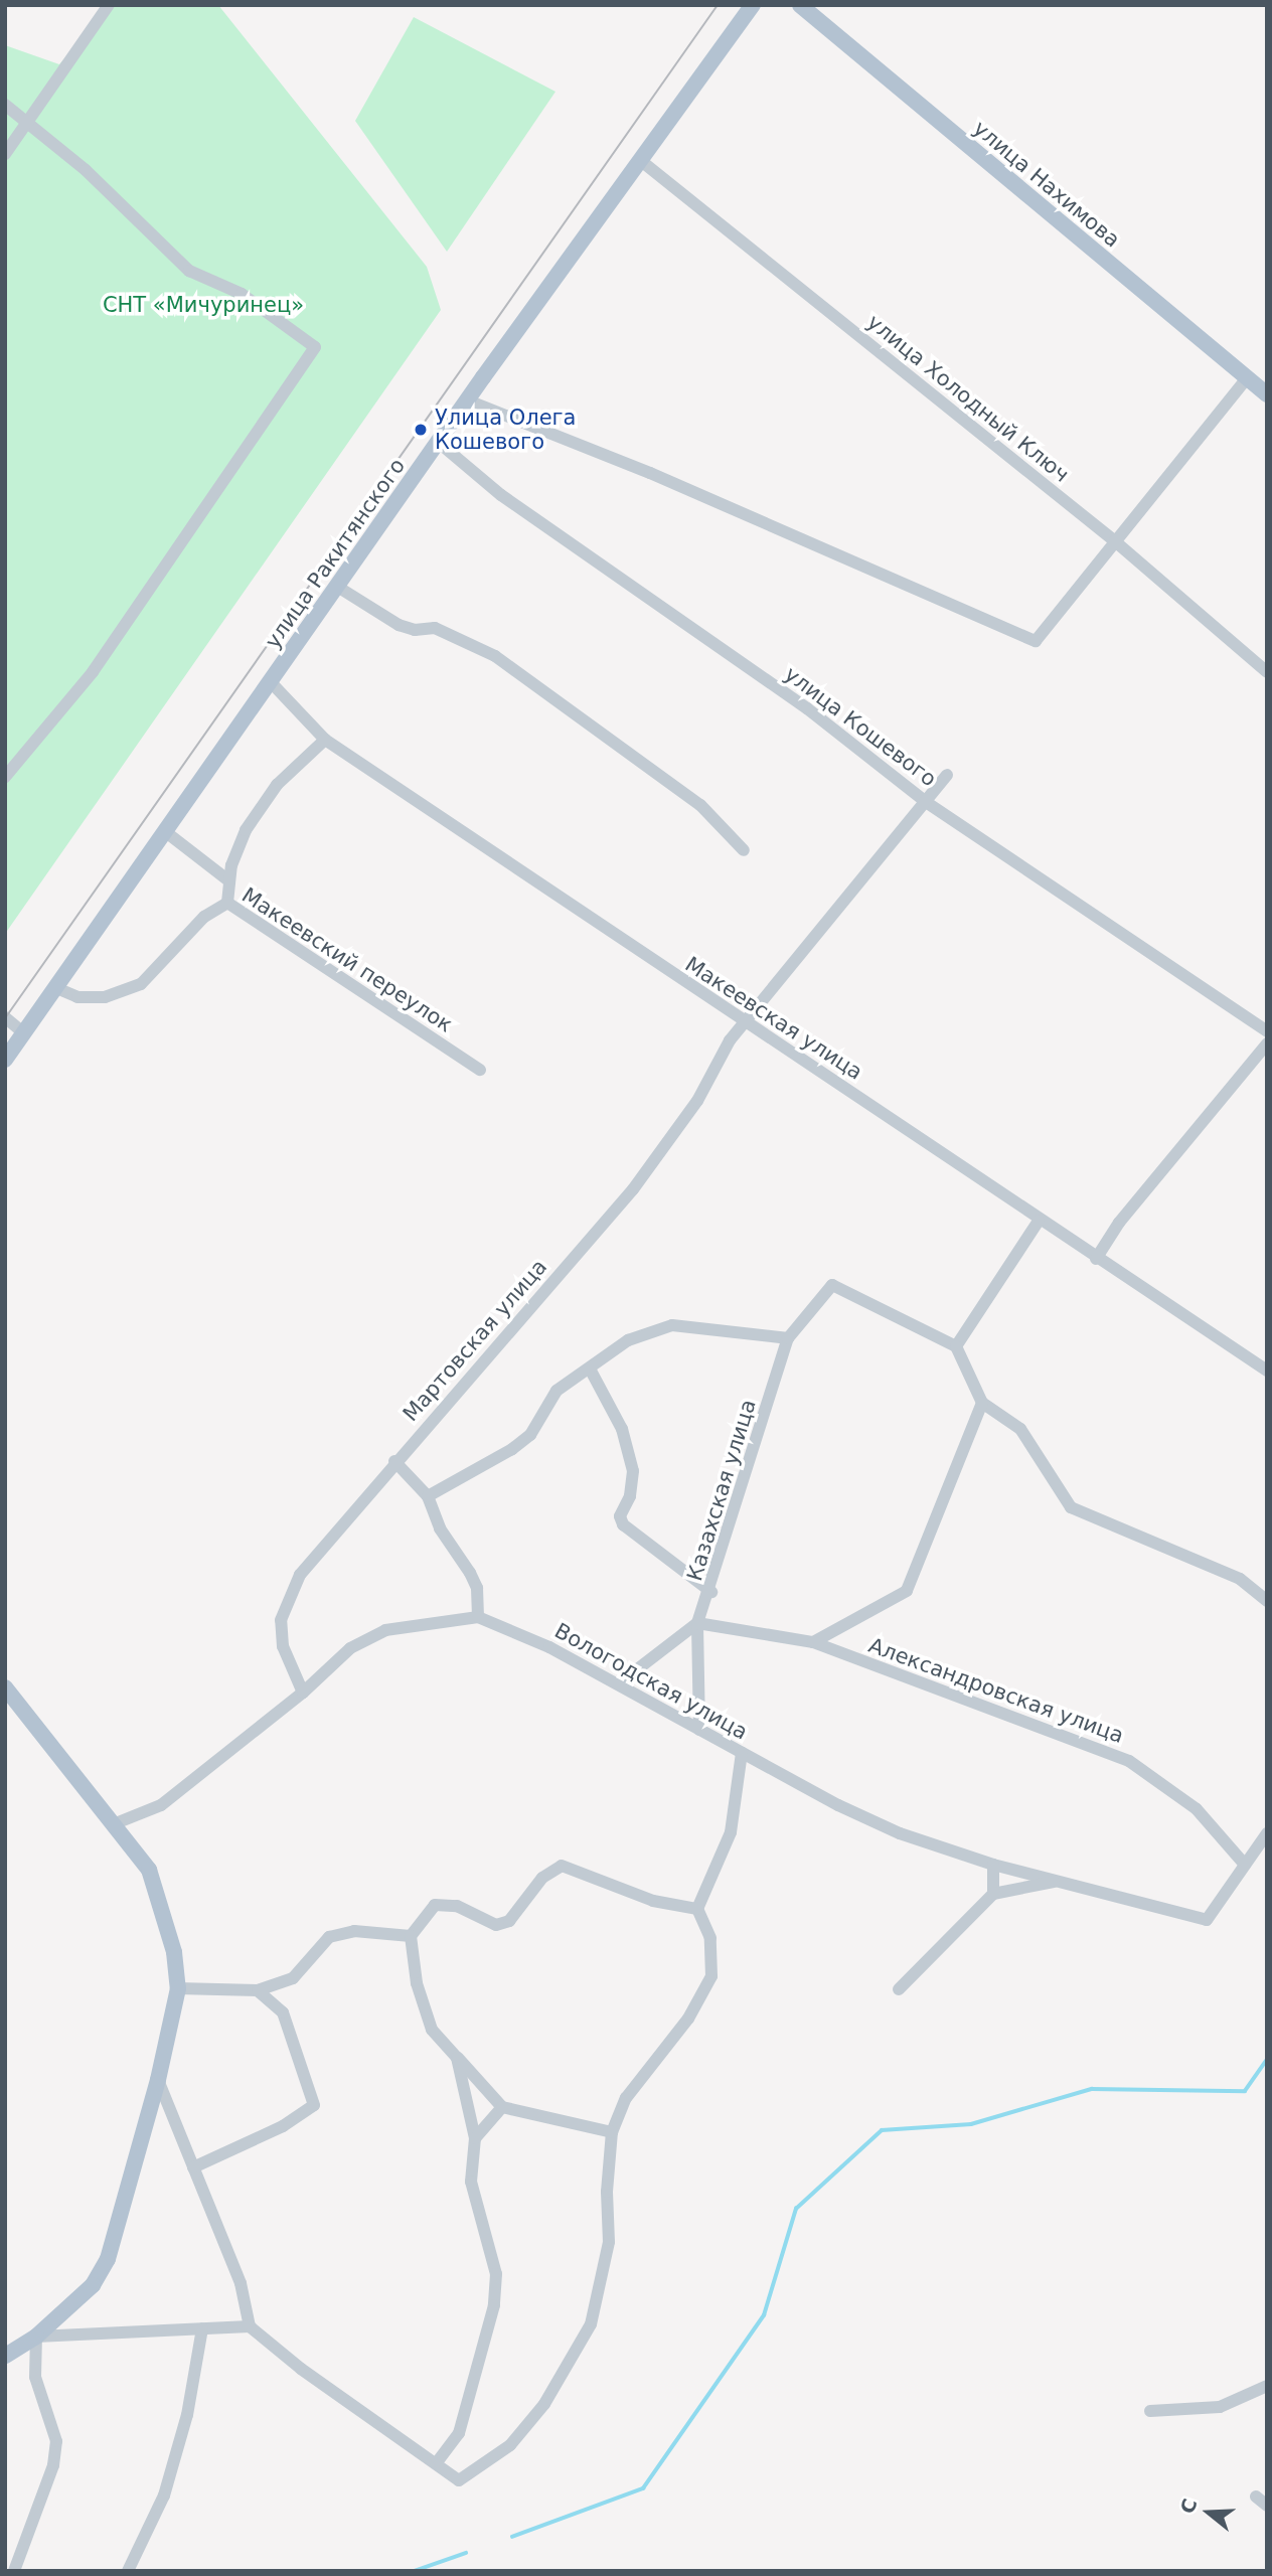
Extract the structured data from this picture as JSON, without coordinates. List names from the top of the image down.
{
  "streets": {
    "main road": ["улица Нахимова", "улица Ракитянского"],
    "street": [
      "улица Холодный Ключ",
      "улица Кошевого",
      "Макеевский переулок",
      "Макеевская улица",
      "Мартовская улица",
      "Казахская улица",
      "Вологодская улица",
      "Александровская улица"
    ]
  },
  "crossings": [
    ["улица Холодный Ключ", "улица Ракитянского"],
    ["улица Ракитянского", "улица Кошевого"],
    ["улица Ракитянского", "Макеевский переулок"],
    ["улица Ракитянского", "Макеевская улица"],
    ["улица Кошевого", "Мартовская улица"],
    ["Макеевская улица", "Мартовская улица"],
    ["Казахская улица", "Александровская улица"],
    ["Вологодская улица", "Александровская улица"]
  ],
  "parks": ["СНТ «Мичуринец»"],
  "places": ["Улица Олега Кошевого"],
  "north": "left"
}
